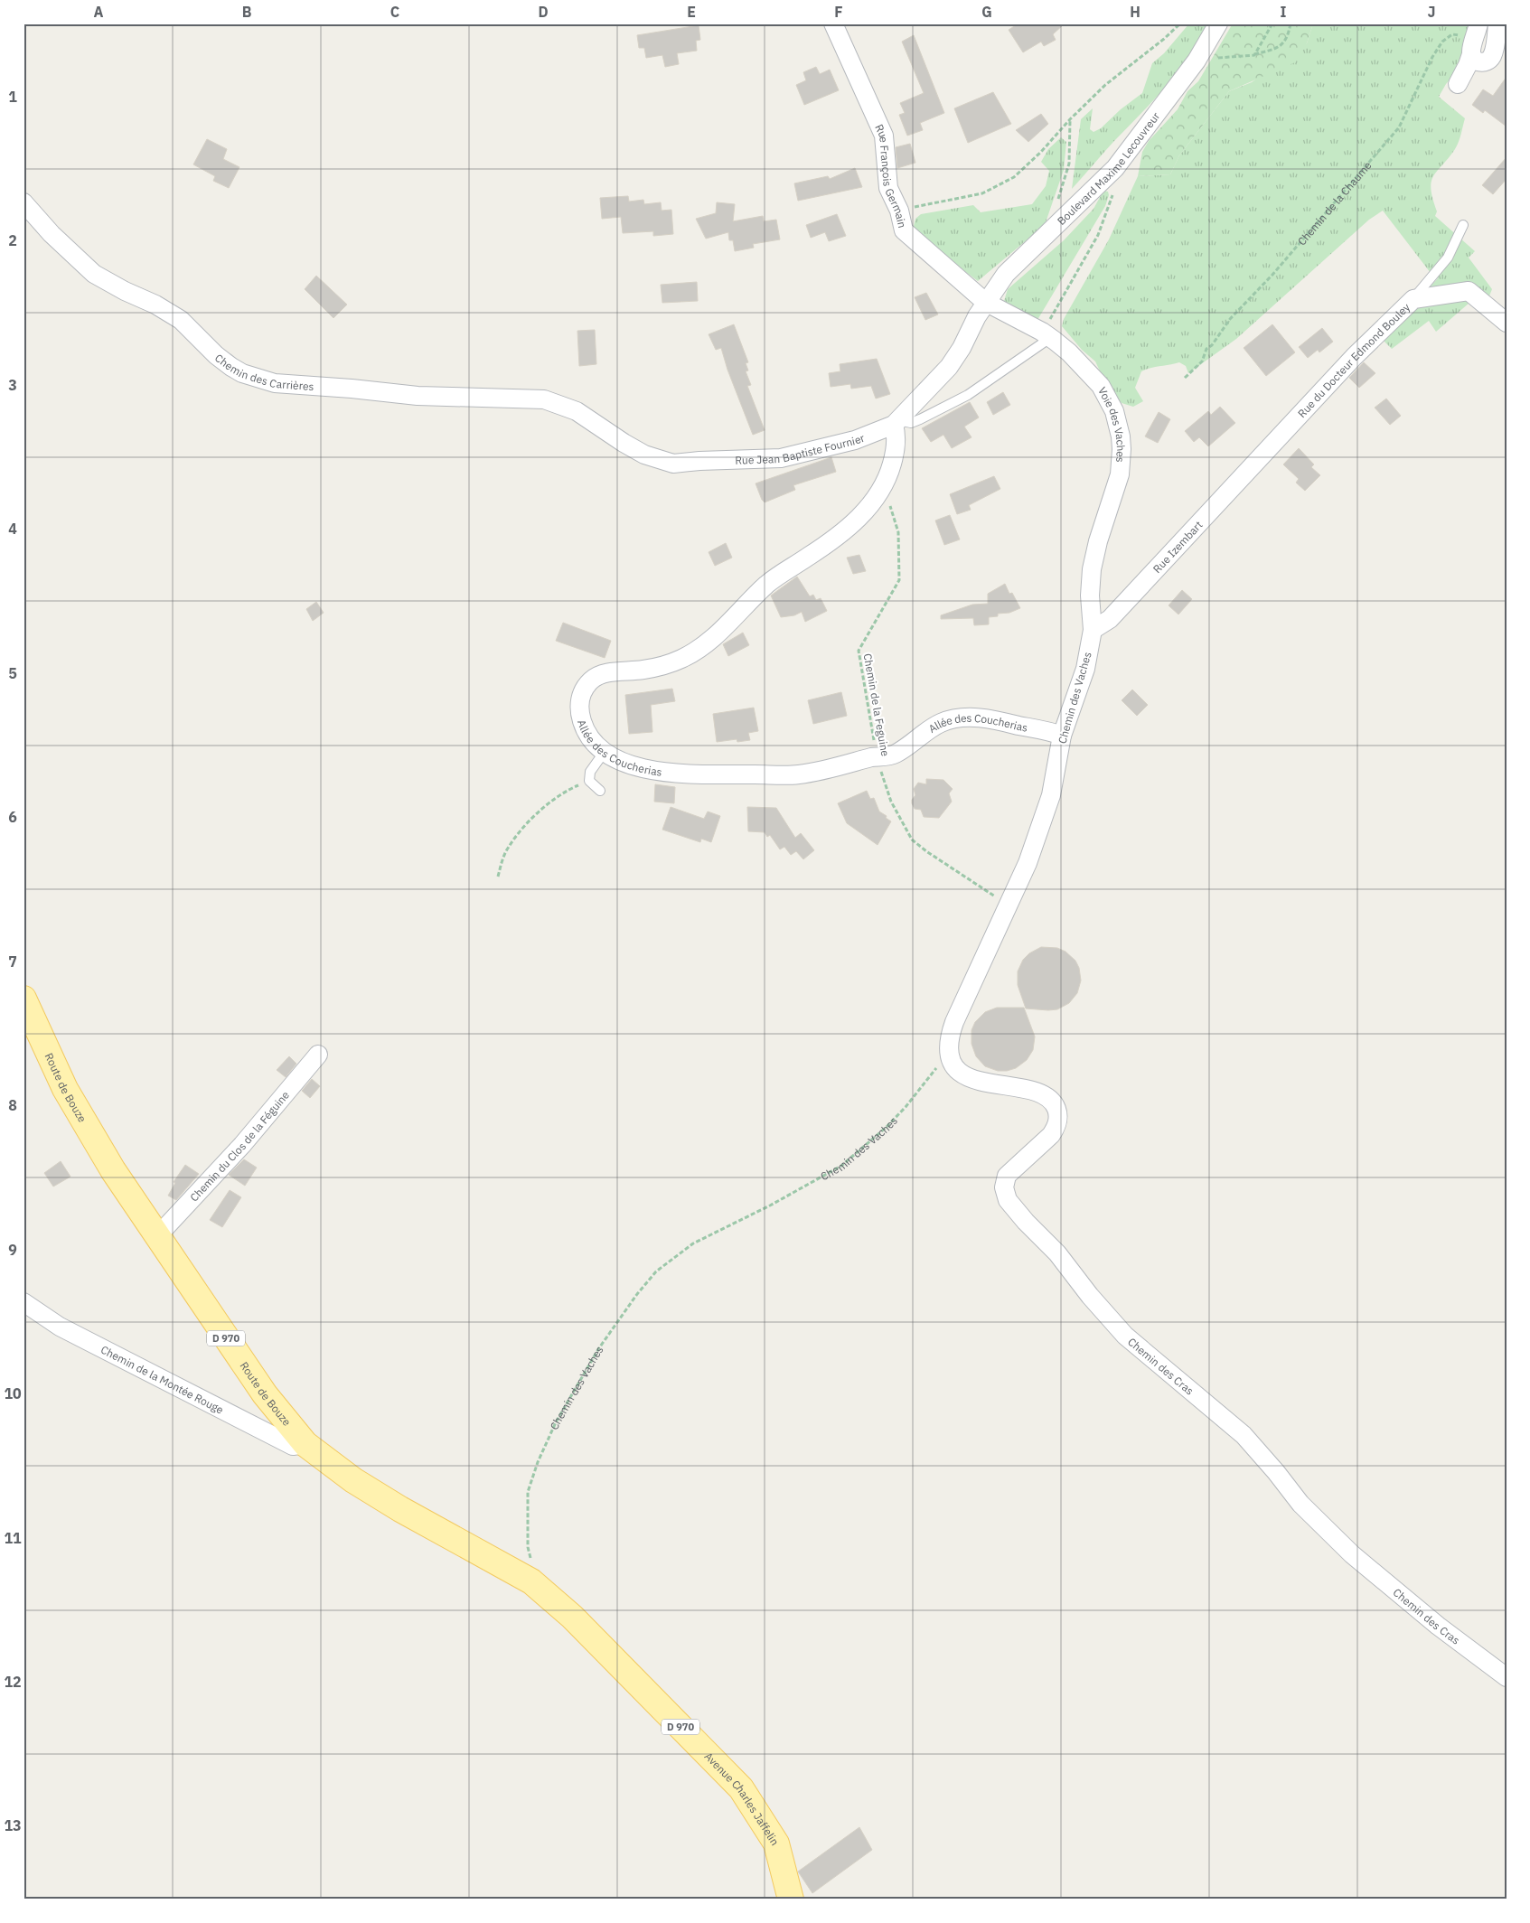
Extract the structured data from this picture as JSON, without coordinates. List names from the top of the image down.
{
  "streets": {
    "main road": ["Route de Bouze", "D 970", "Avenue Charles Jaffelin"],
    "street": [
      "Boulevard Maxime Lecouvreur",
      "Rue François Germain",
      "Rue du Docteur Edmond Bouley",
      "Chemin des Carrières",
      "Voie des Vaches",
      "Rue Jean Baptiste Fournier",
      "Rue Izembart",
      "Chemin des Vaches",
      "Allée des Coucherias",
      "Chemin du Clos de la Féguine",
      "Chemin des Cras",
      "Chemin de la Montée Rouge"
    ],
    "path": ["Chemin de la Chaume", "Chemin de la Feguine"]
  },
  "crossings": [
    ["Boulevard Maxime Lecouvreur", "Rue François Germain"],
    ["Boulevard Maxime Lecouvreur", "Voie des Vaches"],
    ["Boulevard Maxime Lecouvreur", "Rue Jean Baptiste Fournier"],
    ["Rue François Germain", "Voie des Vaches"],
    ["Rue François Germain", "Rue Jean Baptiste Fournier"],
    ["Rue du Docteur Edmond Bouley", "Rue Izembart"],
    ["Chemin des Carrières", "Rue Jean Baptiste Fournier"],
    ["Voie des Vaches", "Rue Jean Baptiste Fournier"],
    ["Voie des Vaches", "Rue Izembart"],
    ["Voie des Vaches", "Chemin des Vaches"],
    ["Rue Jean Baptiste Fournier", "Allée des Coucherias"],
    ["Rue Izembart", "Chemin des Vaches"],
    ["Chemin des Vaches", "Chemin de la Feguine"],
    ["Chemin des Vaches", "Allée des Coucherias"],
    ["Chemin des Vaches", "Route de Bouze"],
    ["Chemin des Vaches", "Chemin des Cras"],
    ["Chemin des Vaches", "Avenue Charles Jaffelin"],
    ["Chemin de la Feguine", "Allée des Coucherias"],
    ["Route de Bouze", "Chemin du Clos de la Féguine"],
    ["Route de Bouze", "Chemin de la Montée Rouge"],
    ["Route de Bouze", "Avenue Charles Jaffelin"]
  ],
  "grid": {
    "columns": [
      "A",
      "B",
      "C",
      "D",
      "E",
      "F",
      "G",
      "H",
      "I",
      "J"
    ],
    "rows": [
      "1",
      "2",
      "3",
      "4",
      "5",
      "6",
      "7",
      "8",
      "9",
      "10",
      "11",
      "12",
      "13"
    ]
  }
}
